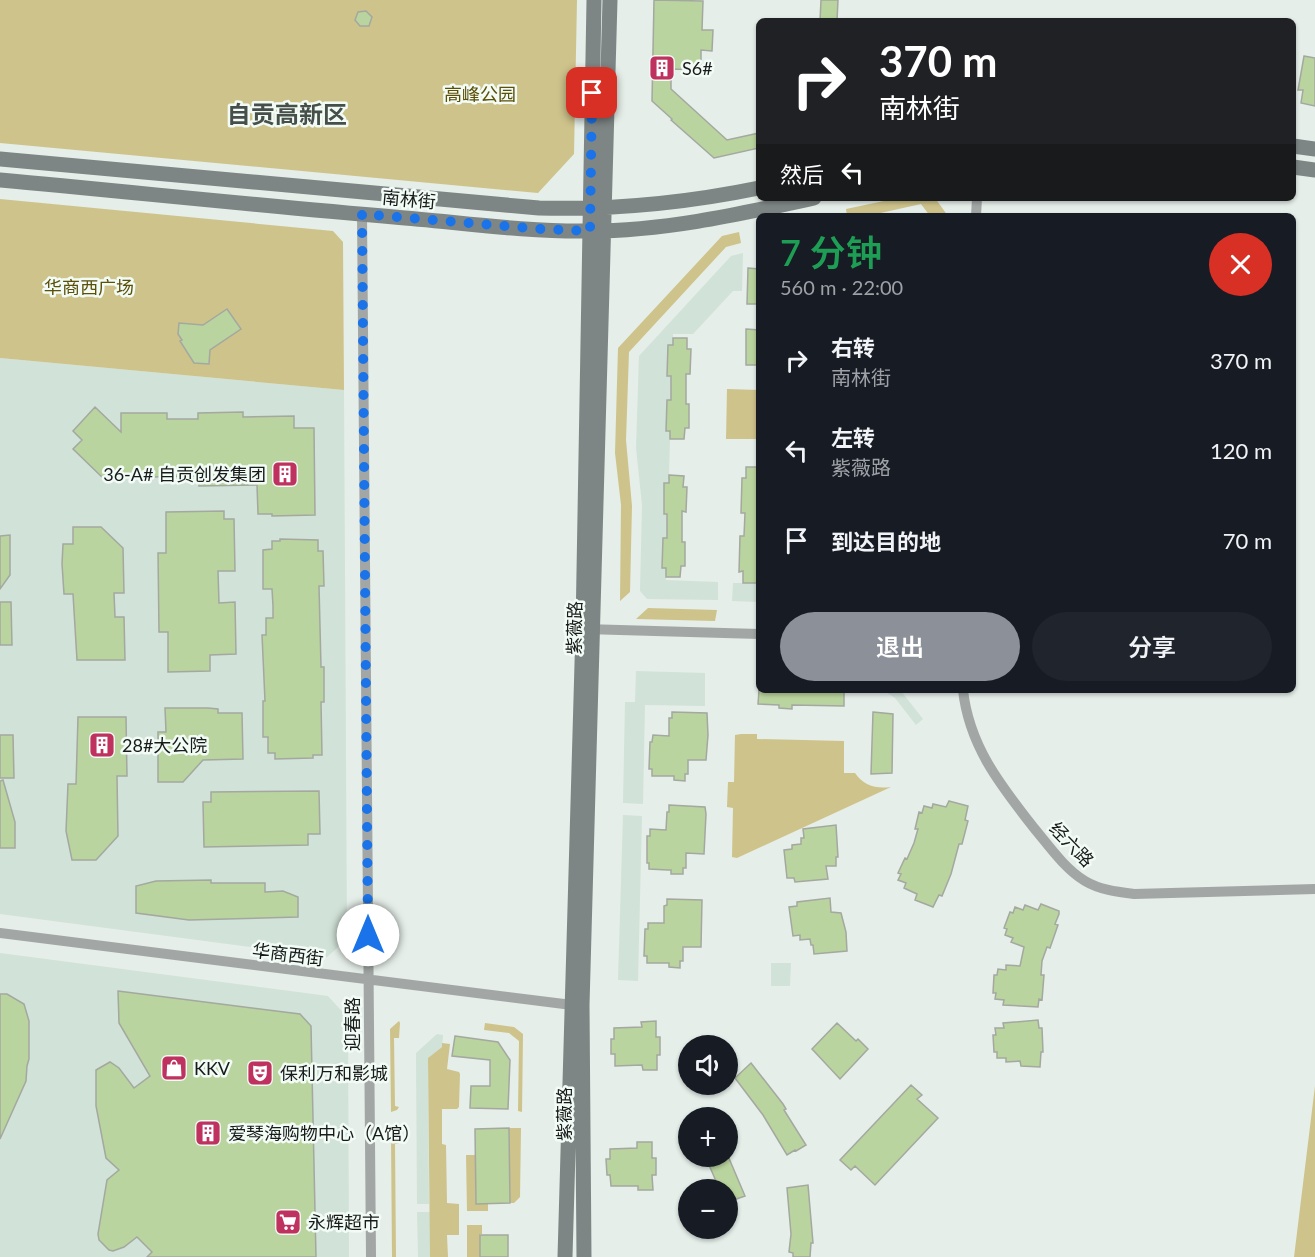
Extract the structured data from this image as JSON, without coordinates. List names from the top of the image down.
{
  "streets": {
    "main road": ["南林街", "紫薇路"],
    "street": ["经六路", "华商西街", "迎春路"]
  },
  "crossings": [
    ["南林街", "紫薇路"],
    ["南林街", "迎春路"],
    ["紫薇路", "华商西街"],
    ["华商西街", "迎春路"]
  ],
  "districts": ["自贡高新区"],
  "parks": ["高峰公园", "华商西广场"],
  "places": {
    "building": [
      "S6#",
      "36-A# 自贡创发集团",
      "28#大公院",
      "爱琴海购物中心（A馆）"
    ],
    "shop": ["KKV"],
    "theatre": ["保利万和影城"],
    "supermarket": ["永辉超市"]
  },
  "page": {
    "turn": ["370 m", "南林街"],
    "then": "然后",
    "heading": ["7 分钟", "560 m · 22:00"],
    "list": [
      {
        "name": "右转",
        "note": "南林街",
        "value": "370 m"
      },
      {
        "name": "左转",
        "note": "紫薇路",
        "value": "120 m"
      },
      {
        "name": "到达目的地",
        "value": "70 m"
      }
    ],
    "buttons": ["退出", "分享"],
    "map_buttons": ["+", "−"]
  }
}
